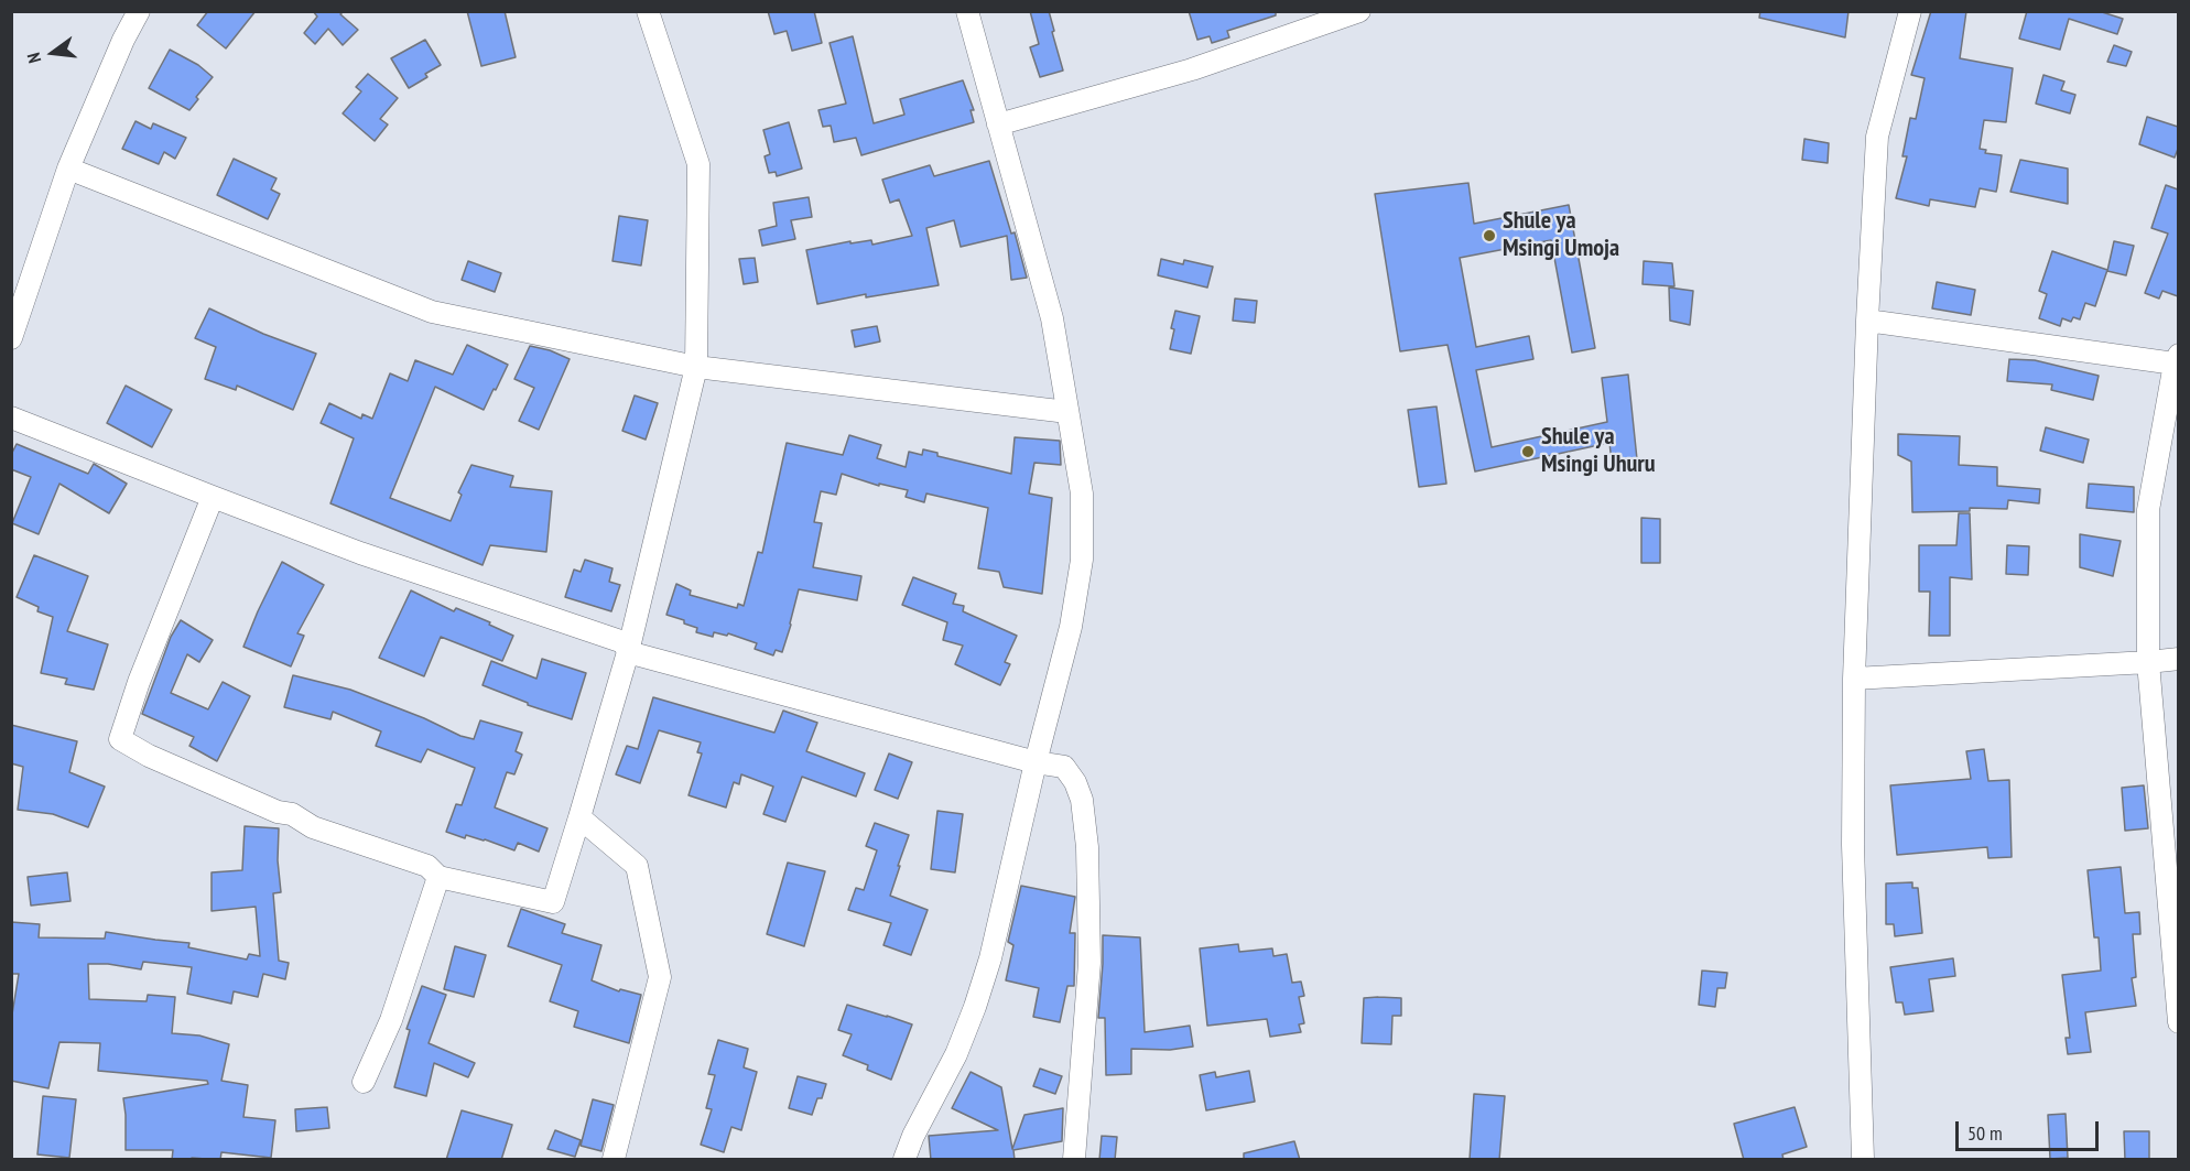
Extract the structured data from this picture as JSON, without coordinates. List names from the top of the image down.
{
  "places": ["Shule ya Msingi Umoja", "Shule ya Msingi Uhuru"],
  "scale_bar": "50 m",
  "north": "left"
}
